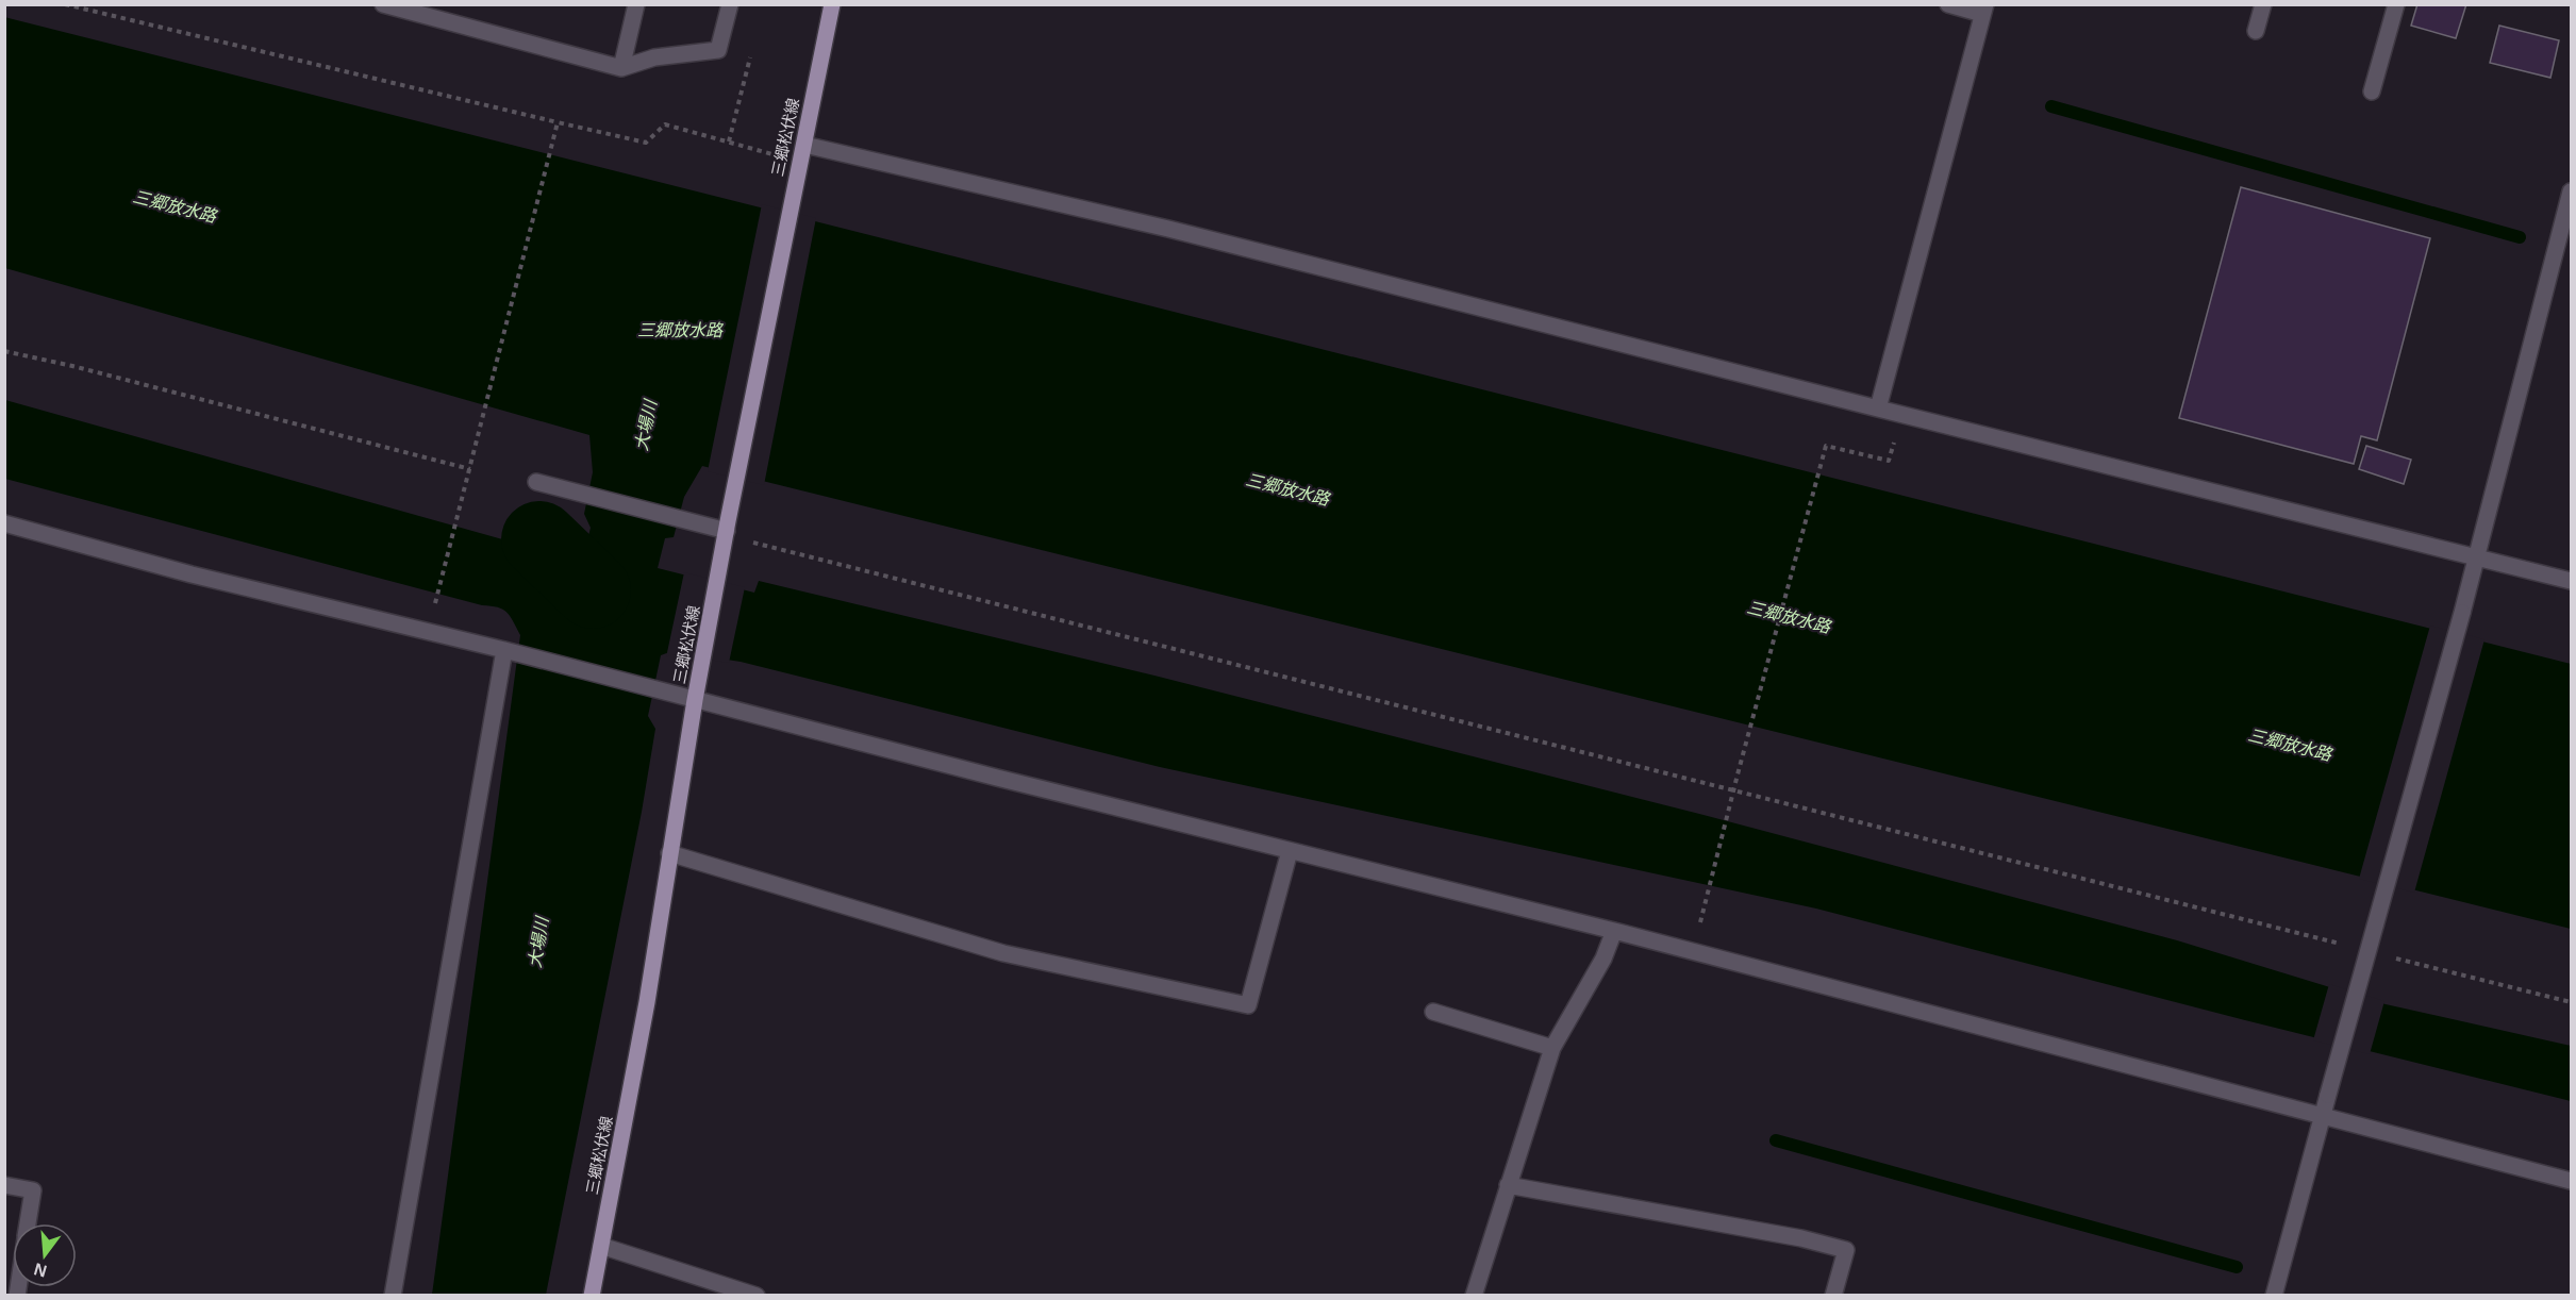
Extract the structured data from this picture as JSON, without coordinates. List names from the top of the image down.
{
  "streets": {
    "main road": ["三郷松伏線"]
  },
  "water": ["三郷放水路", "大場川"],
  "north": "bottom"
}
